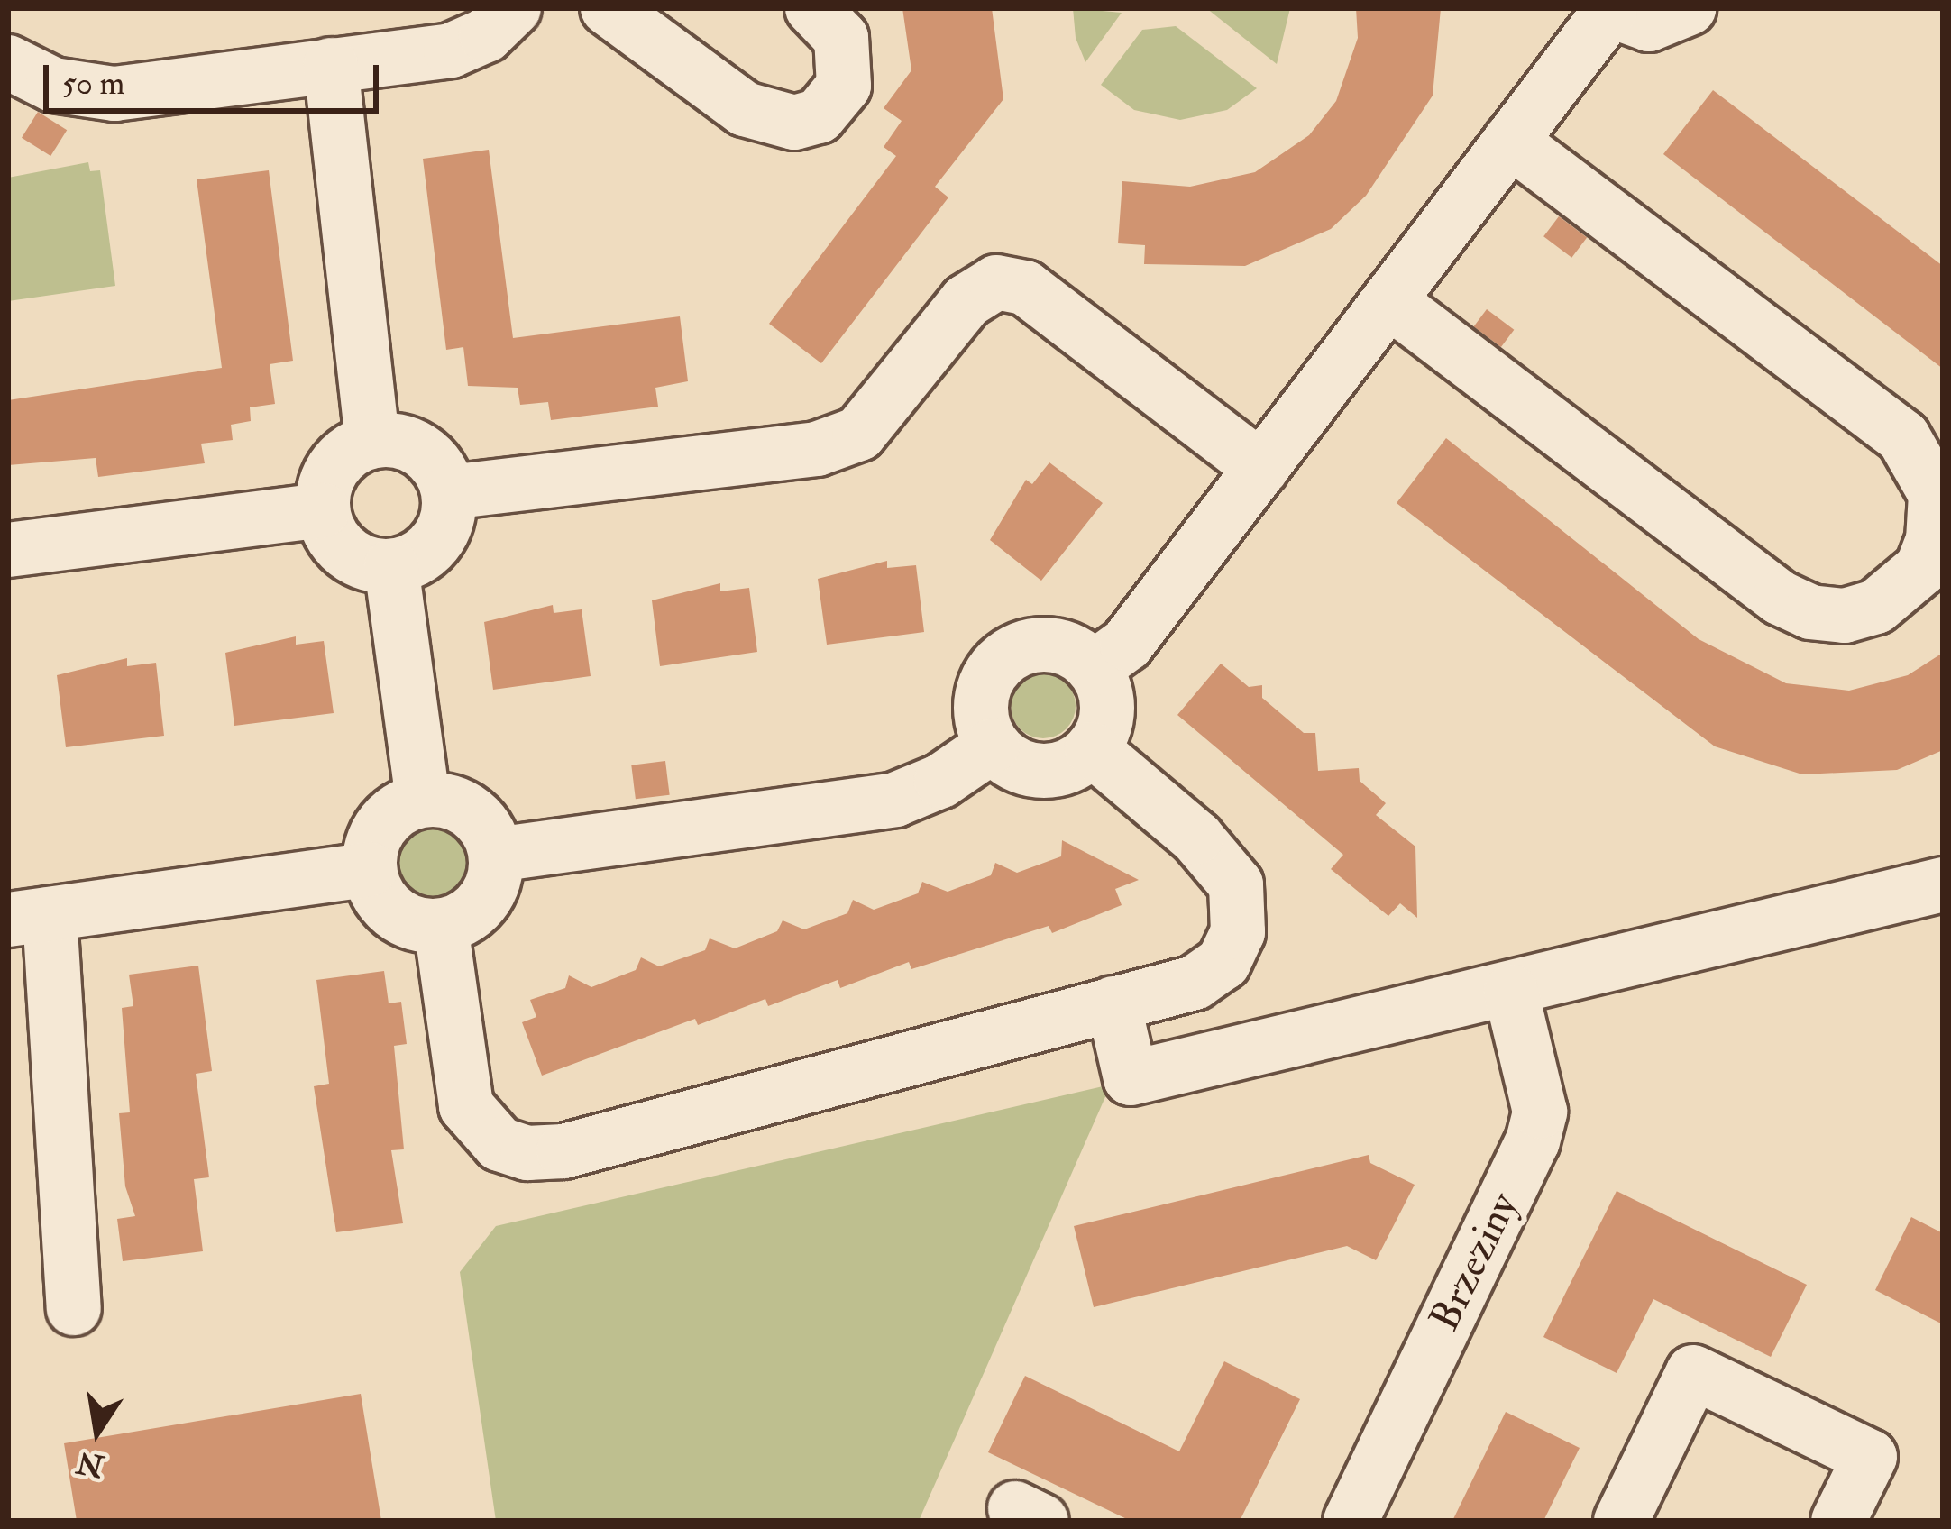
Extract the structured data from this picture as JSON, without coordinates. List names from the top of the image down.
{
  "streets": {
    "street": ["Brzeziny"]
  },
  "scale_bar": "50 m",
  "north": "bottom"
}
